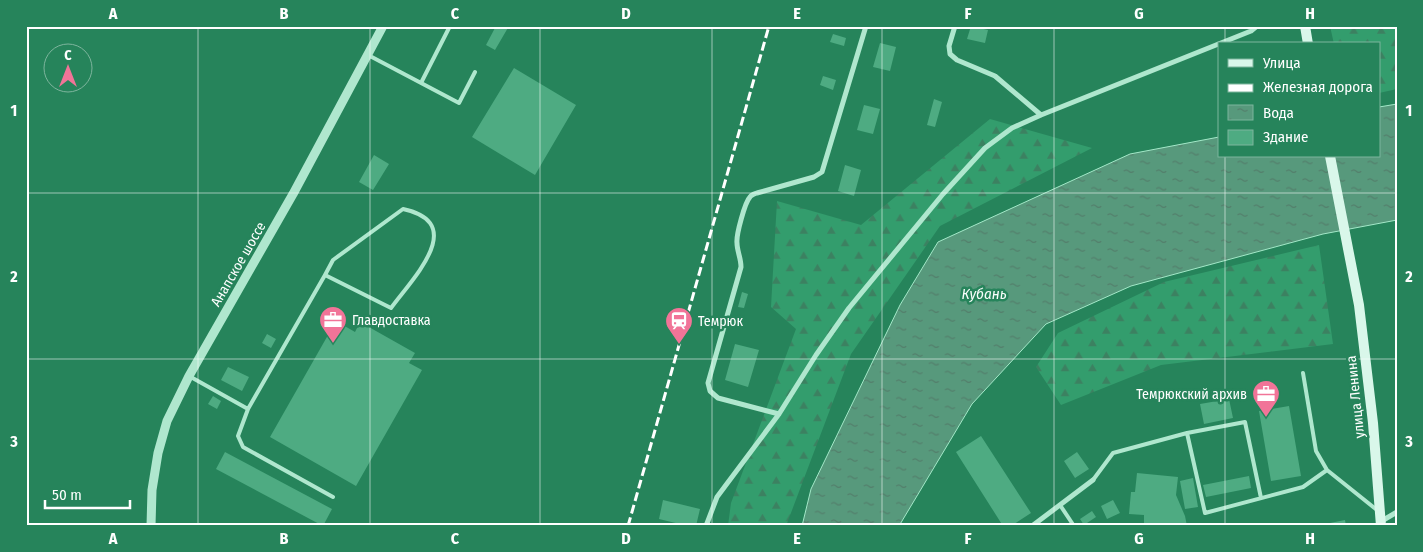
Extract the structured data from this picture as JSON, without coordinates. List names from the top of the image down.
{
  "streets": {
    "main road": ["улица Ленина"],
    "street": ["Анапское шоссе"]
  },
  "water": ["Кубань"],
  "places": {
    "office": ["Главдоставка", "Темрюкский архив"],
    "station": ["Темрюк"]
  },
  "legend": [
    "Улица",
    "Железная дорога",
    "Вода",
    "Здание"
  ],
  "scale_bar": "50 m",
  "north": "top",
  "grid": {
    "columns": [
      "A",
      "B",
      "C",
      "D",
      "E",
      "F",
      "G",
      "H"
    ],
    "rows": ["1", "2", "3"]
  }
}
